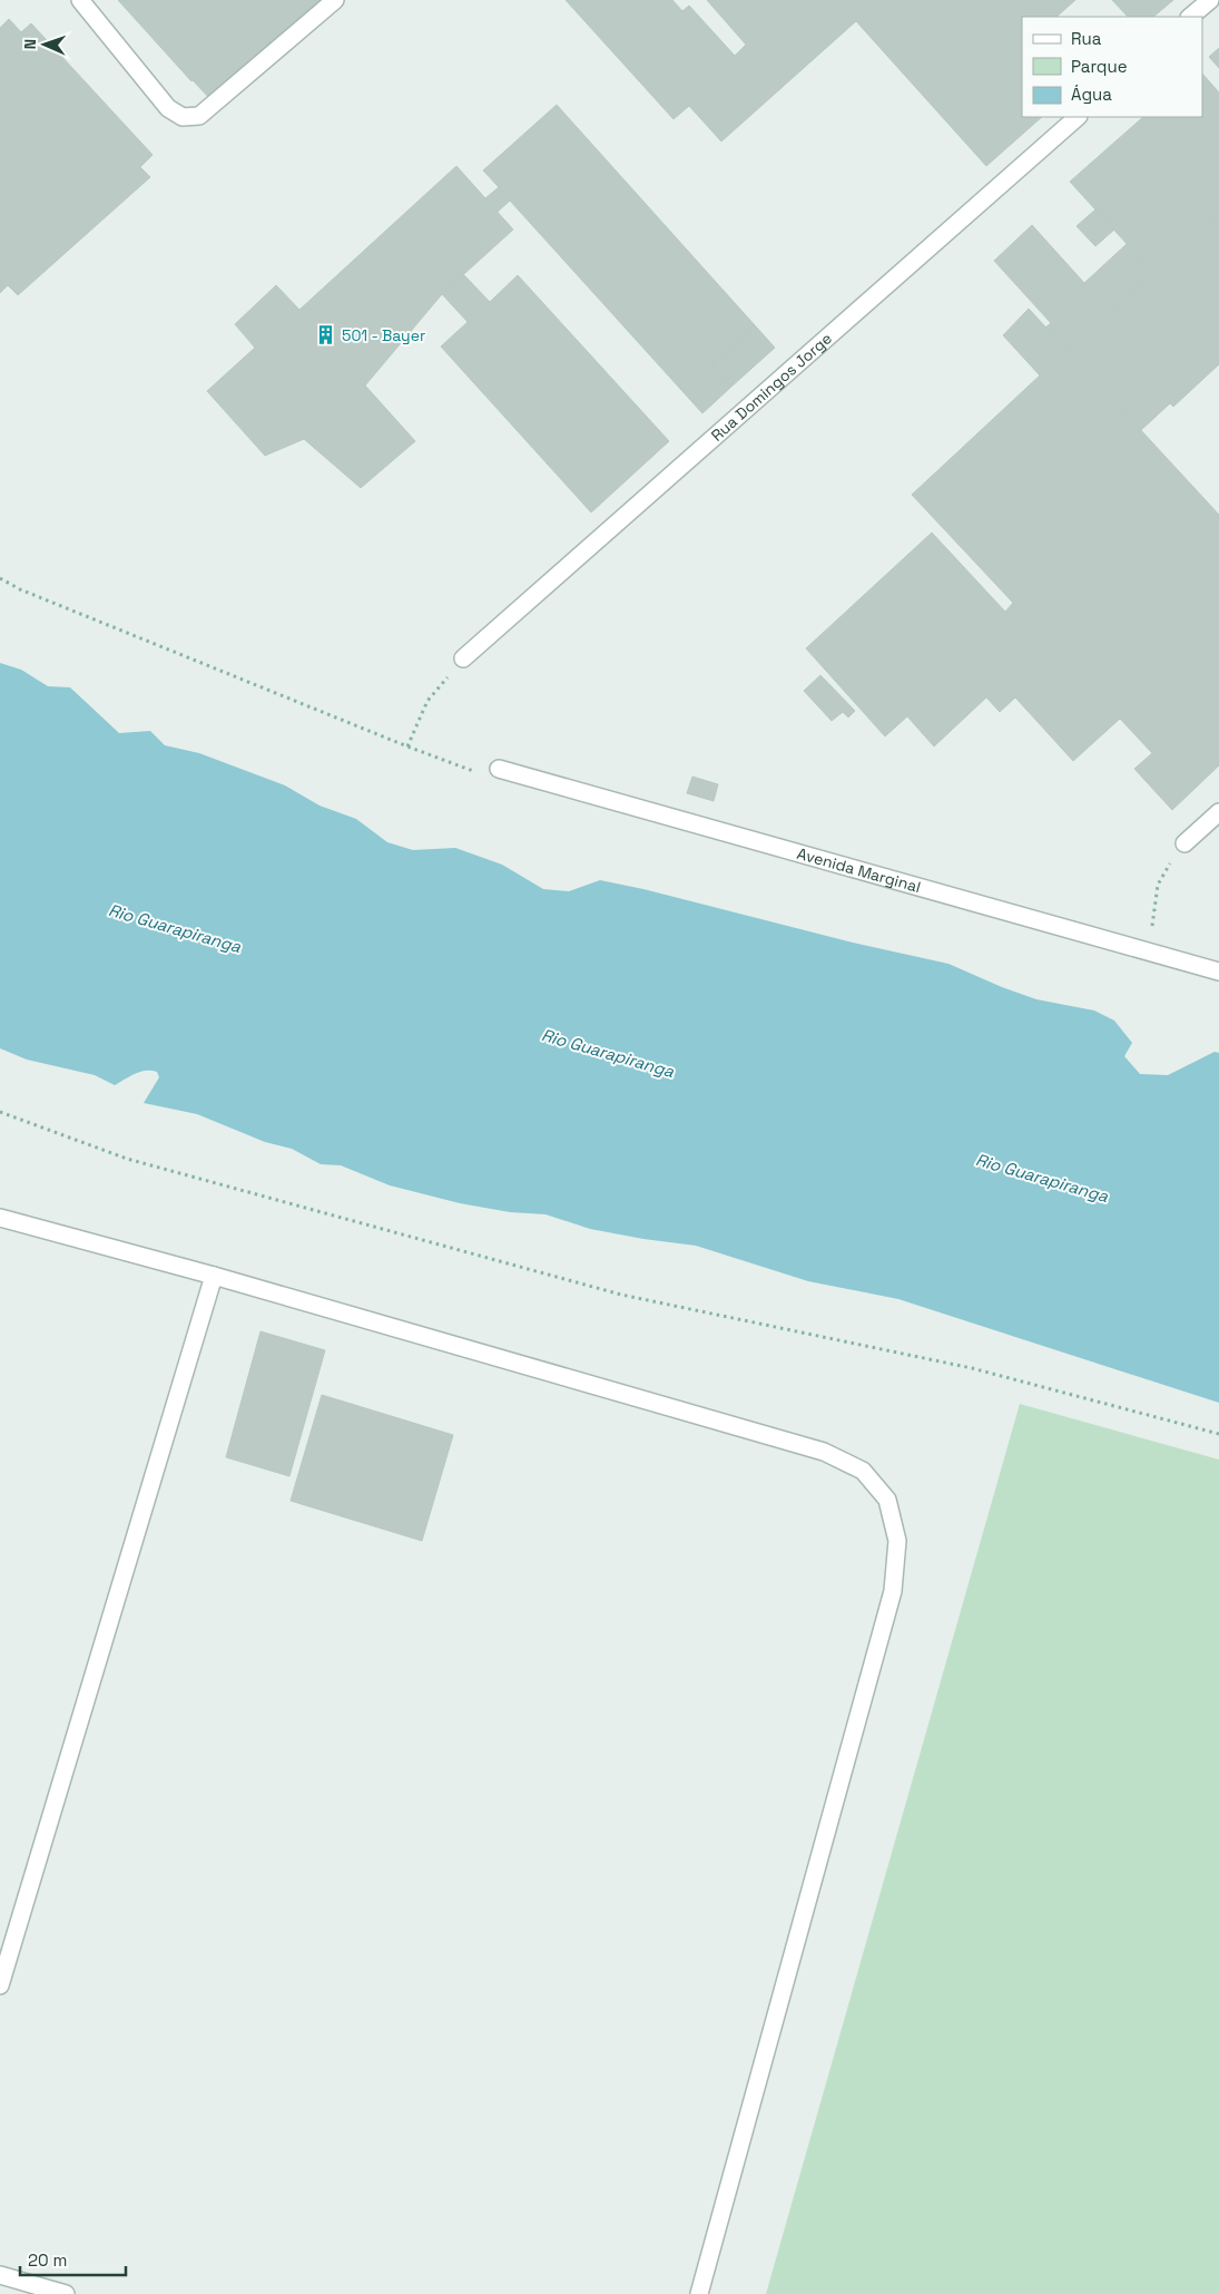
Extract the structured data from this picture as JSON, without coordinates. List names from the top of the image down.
{
  "streets": {
    "street": ["Rua Domingos Jorge", "Avenida Marginal"]
  },
  "water": ["Rio Guarapiranga"],
  "places": {
    "building": ["501 - Bayer"]
  },
  "legend": ["Rua", "Parque", "Água"],
  "scale_bar": "20 m",
  "north": "left"
}
